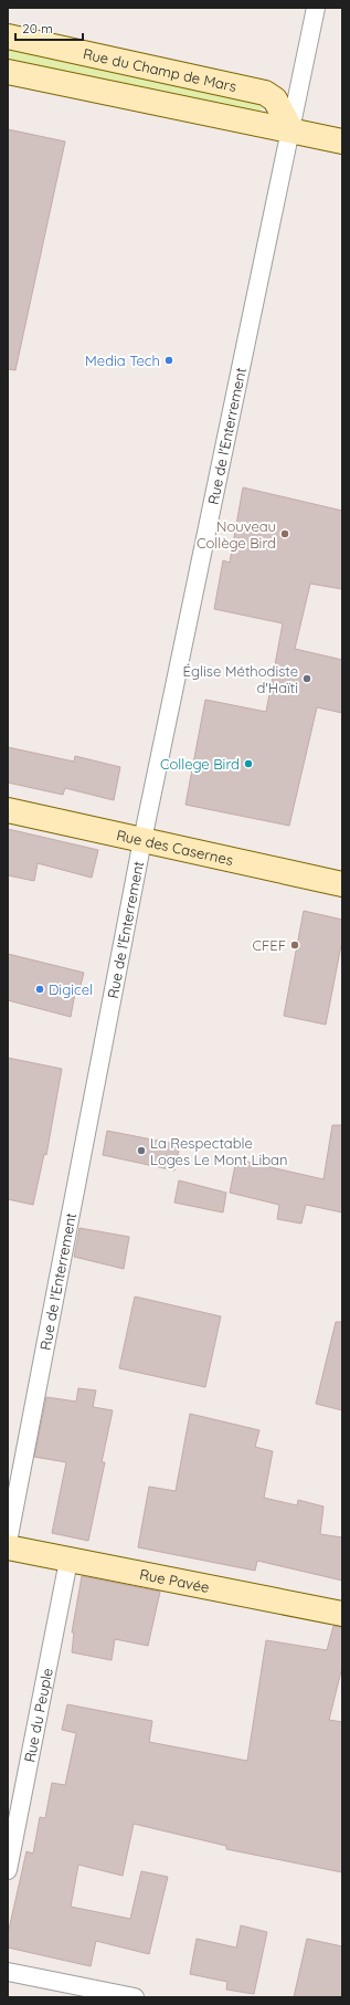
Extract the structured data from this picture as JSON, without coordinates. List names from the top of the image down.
{
  "streets": {
    "main road": ["Rue du Champ de Mars", "Rue des Casernes", "Rue Pavée"],
    "street": ["Rue de l'Enterrement", "Rue du Peuple"]
  },
  "crossings": [
    ["Rue du Champ de Mars", "Rue de l'Enterrement"],
    ["Rue de l'Enterrement", "Rue des Casernes"],
    ["Rue Pavée", "Rue du Peuple"]
  ],
  "places": [
    "Media Tech",
    "Nouveau Collège Bird",
    "Église Méthodiste d'Haïti",
    "College Bird",
    "CFEF",
    "Digicel",
    "La Respectable Loges Le Mont Liban"
  ],
  "scale_bar": "20 m"
}
